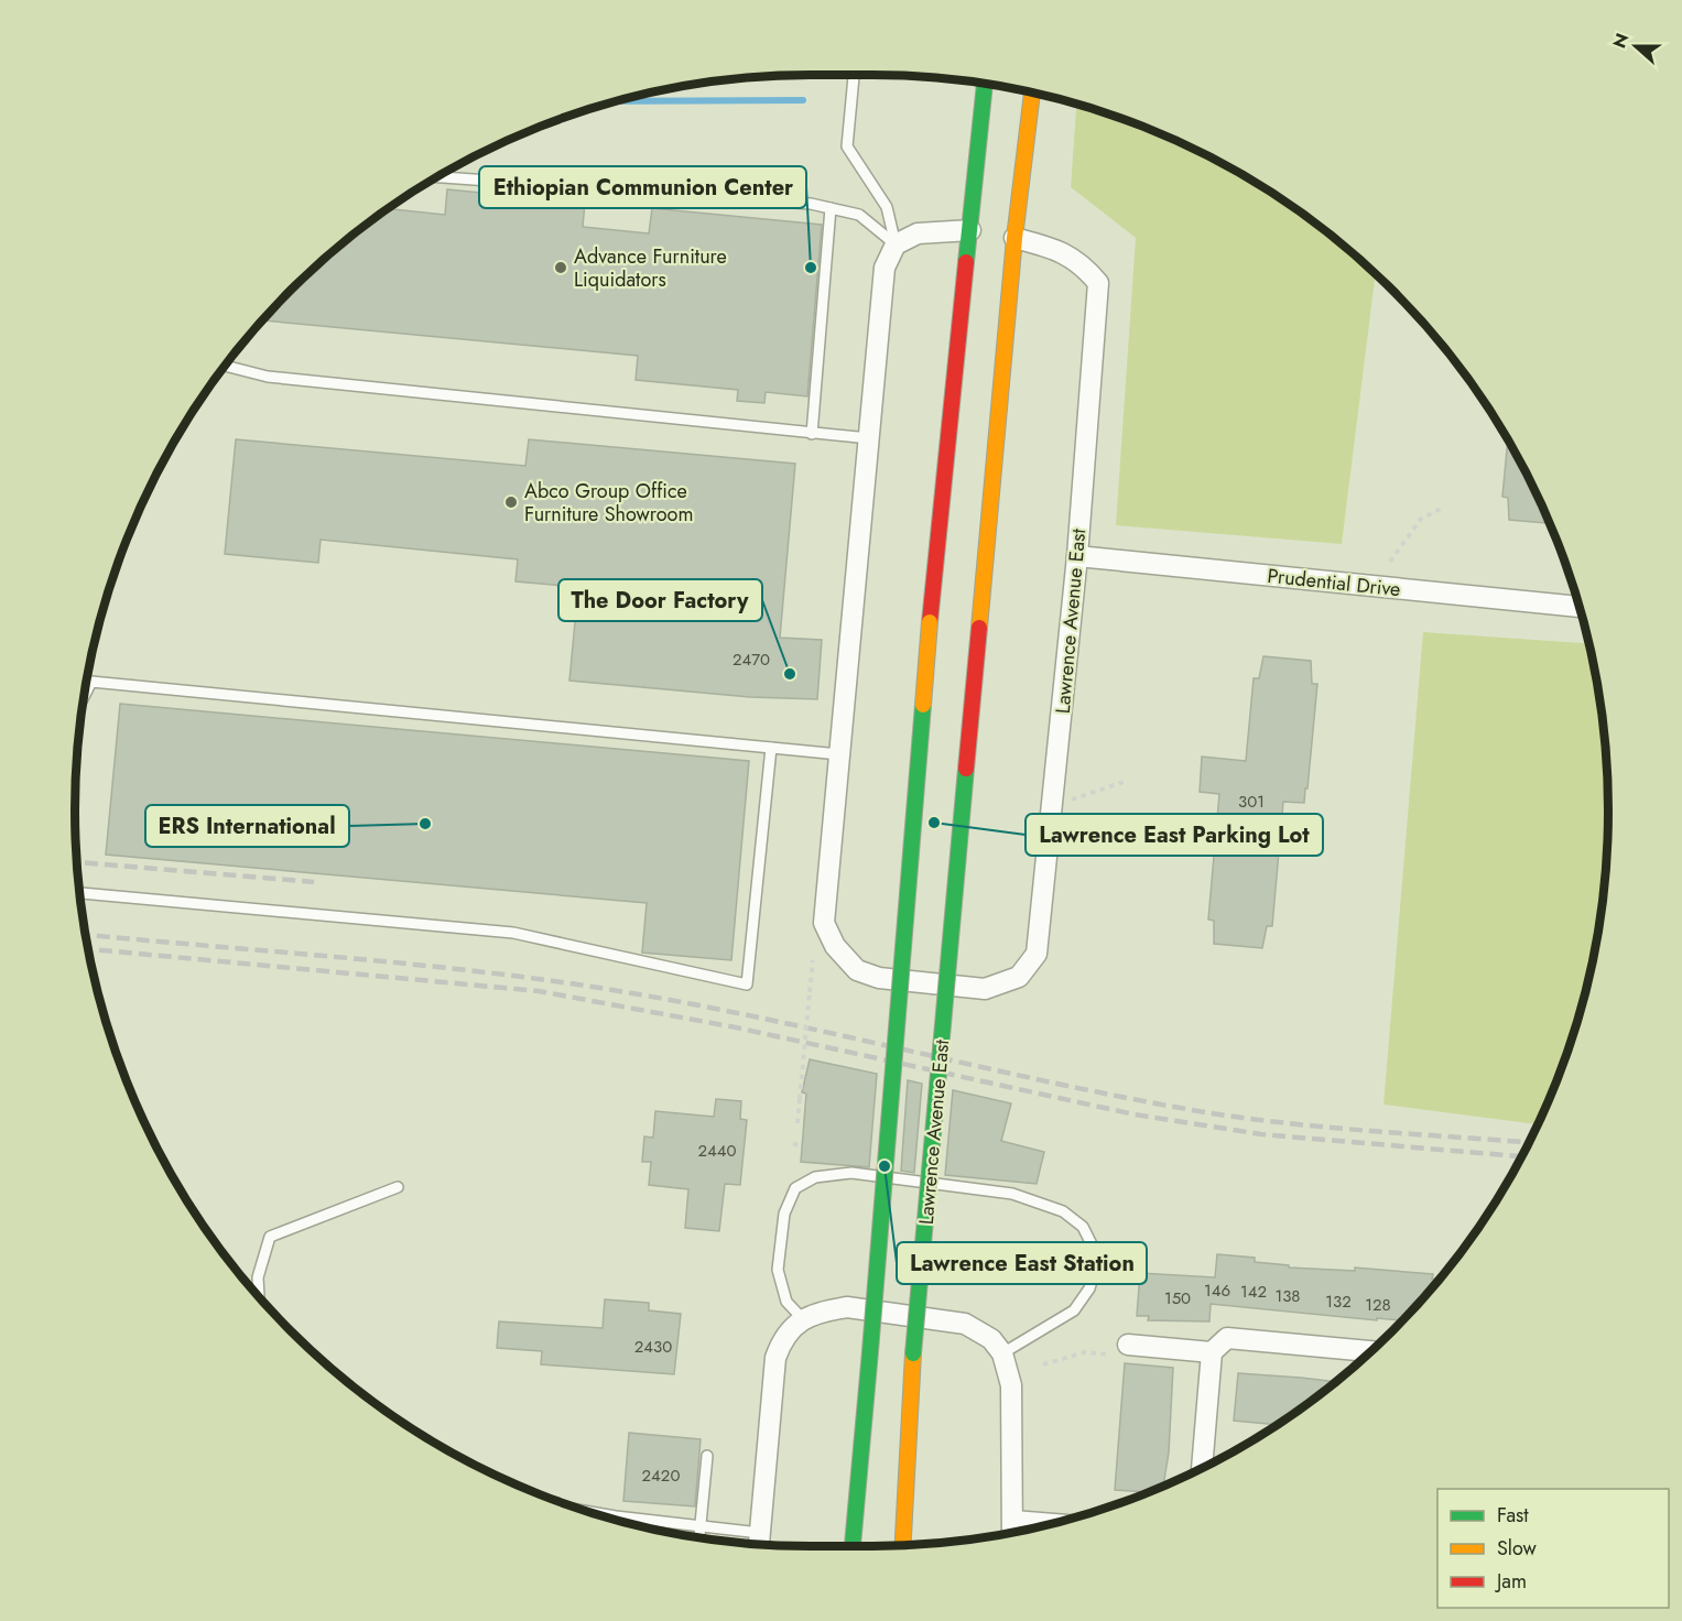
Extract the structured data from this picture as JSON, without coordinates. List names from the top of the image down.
{
  "streets": {
    "main road": ["Lawrence Avenue East"],
    "street": ["Prudential Drive"]
  },
  "crossings": [
    ["Prudential Drive", "Lawrence Avenue East"]
  ],
  "places": [
    "Advance Furniture Liquidators",
    "Ethiopian Communion Center",
    "Abco Group Office Furniture Showroom",
    "The Door Factory",
    "Lawrence East Parking Lot",
    "ERS International",
    "Lawrence East Station"
  ],
  "house_numbers": [
    "2470",
    "301",
    "2440",
    "146",
    "142",
    "138",
    "150",
    "132",
    "128",
    "2430",
    "2420"
  ],
  "legend": ["Fast", "Slow", "Jam"],
  "north": "left"
}
